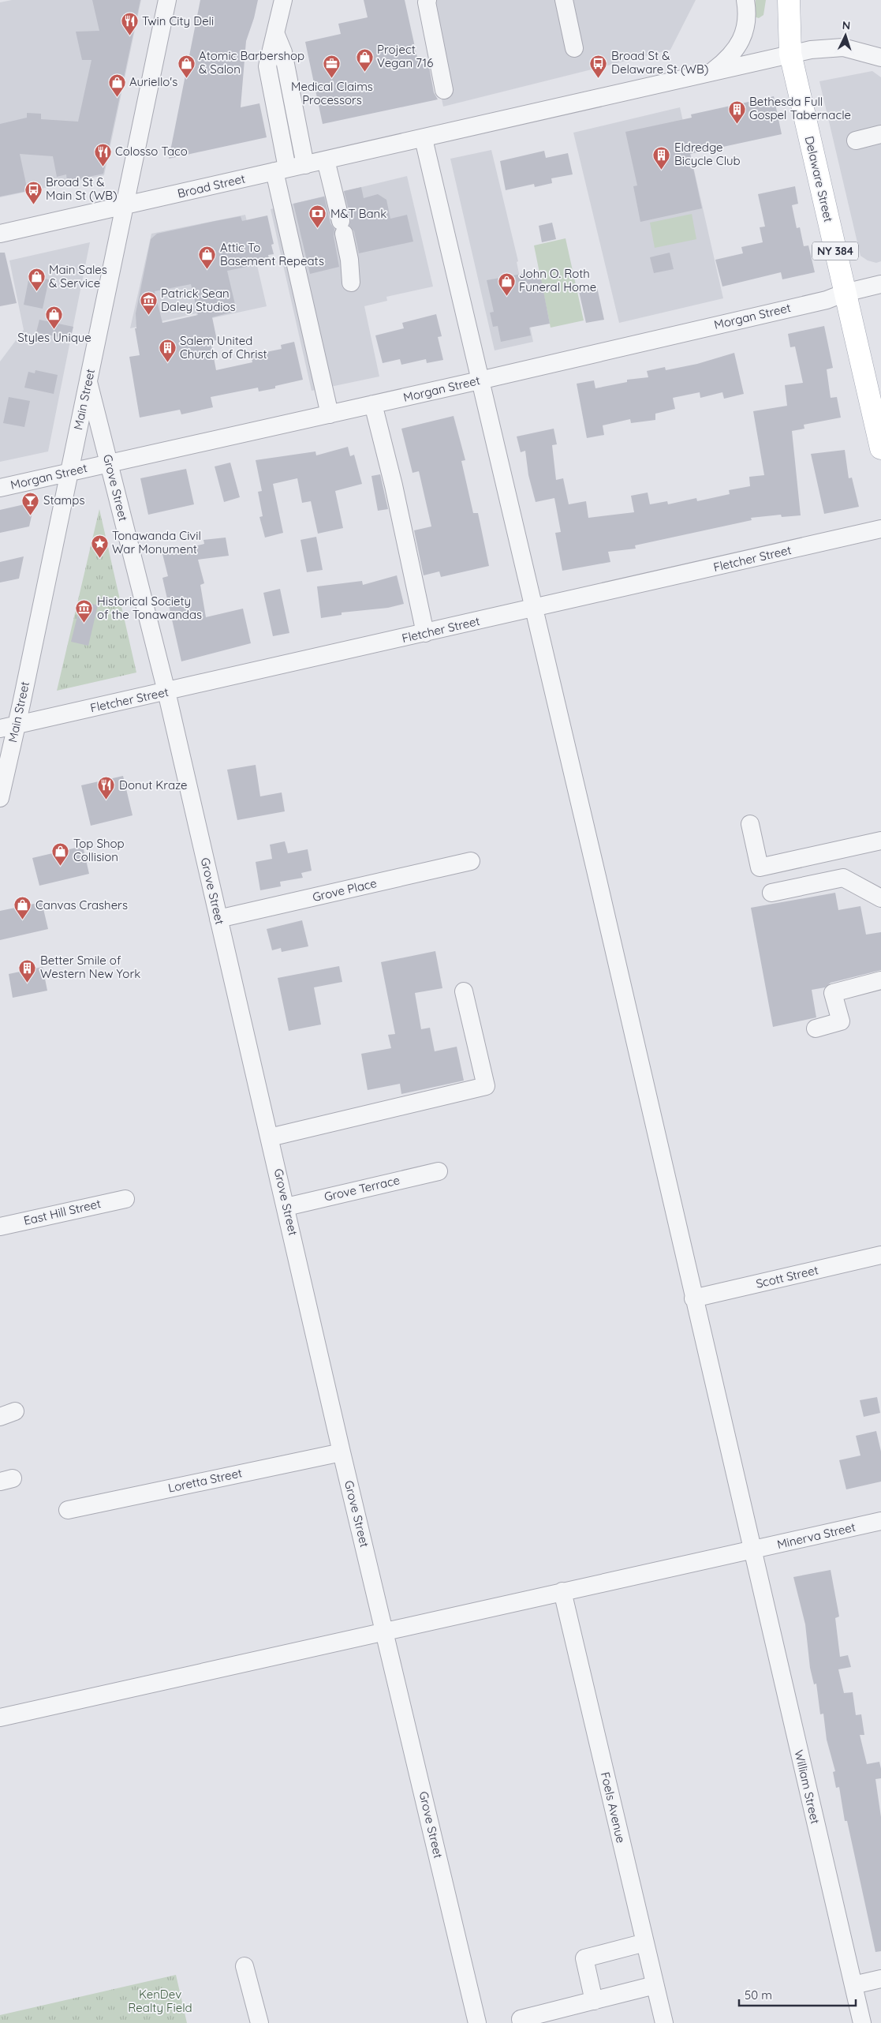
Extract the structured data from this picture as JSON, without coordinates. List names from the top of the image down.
{
  "streets": {
    "main road": ["Delaware Street", "NY 384"],
    "street": [
      "Broad Street",
      "Morgan Street",
      "Main Street",
      "Grove Street",
      "Fletcher Street",
      "Grove Place",
      "Grove Terrace",
      "East Hill Street",
      "Scott Street",
      "Loretta Street",
      "Minerva Street",
      "William Street",
      "Foels Avenue"
    ]
  },
  "crossings": [
    ["Delaware Street", "Broad Street"],
    ["Delaware Street", "Morgan Street"],
    ["Broad Street", "Main Street"],
    ["Broad Street", "William Street"],
    ["Morgan Street", "Main Street"],
    ["Morgan Street", "Grove Street"],
    ["Morgan Street", "William Street"],
    ["Main Street", "Grove Street"],
    ["Main Street", "Fletcher Street"],
    ["Grove Street", "Fletcher Street"],
    ["Grove Street", "Grove Place"],
    ["Grove Street", "Grove Terrace"],
    ["Grove Street", "Loretta Street"],
    ["Grove Street", "Minerva Street"],
    ["Fletcher Street", "William Street"],
    ["Scott Street", "William Street"],
    ["Minerva Street", "William Street"],
    ["Minerva Street", "Foels Avenue"]
  ],
  "parks": ["KenDev Realty Field"],
  "places": {
    "restaurant": ["Twin City Deli", "Colosso Taco", "Donut Kraze"],
    "shop": [
      "Project Vegan 716",
      "Atomic Barbershop & Salon",
      "Auriello's",
      "Attic To Basement Repeats",
      "Main Sales & Service",
      "John O. Roth Funeral Home",
      "Styles Unique",
      "Top Shop Collision",
      "Canvas Crashers"
    ],
    "bus stop": ["Broad St & Delaware St (WB)", "Broad St & Main St (WB)"],
    "office": ["Medical Claims Processors"],
    "building": [
      "Bethesda Full Gospel Tabernacle",
      "Eldredge Bicycle Club",
      "Salem United Church of Christ",
      "Better Smile of Western New York"
    ],
    "bank": ["M&T Bank"],
    "museum": ["Patrick Sean Daley Studios", "Historical Society of the Tonawandas"],
    "bar": ["Stamps"],
    "place": ["Tonawanda Civil War Monument"]
  },
  "scale_bar": "50 m",
  "north": "top"
}
